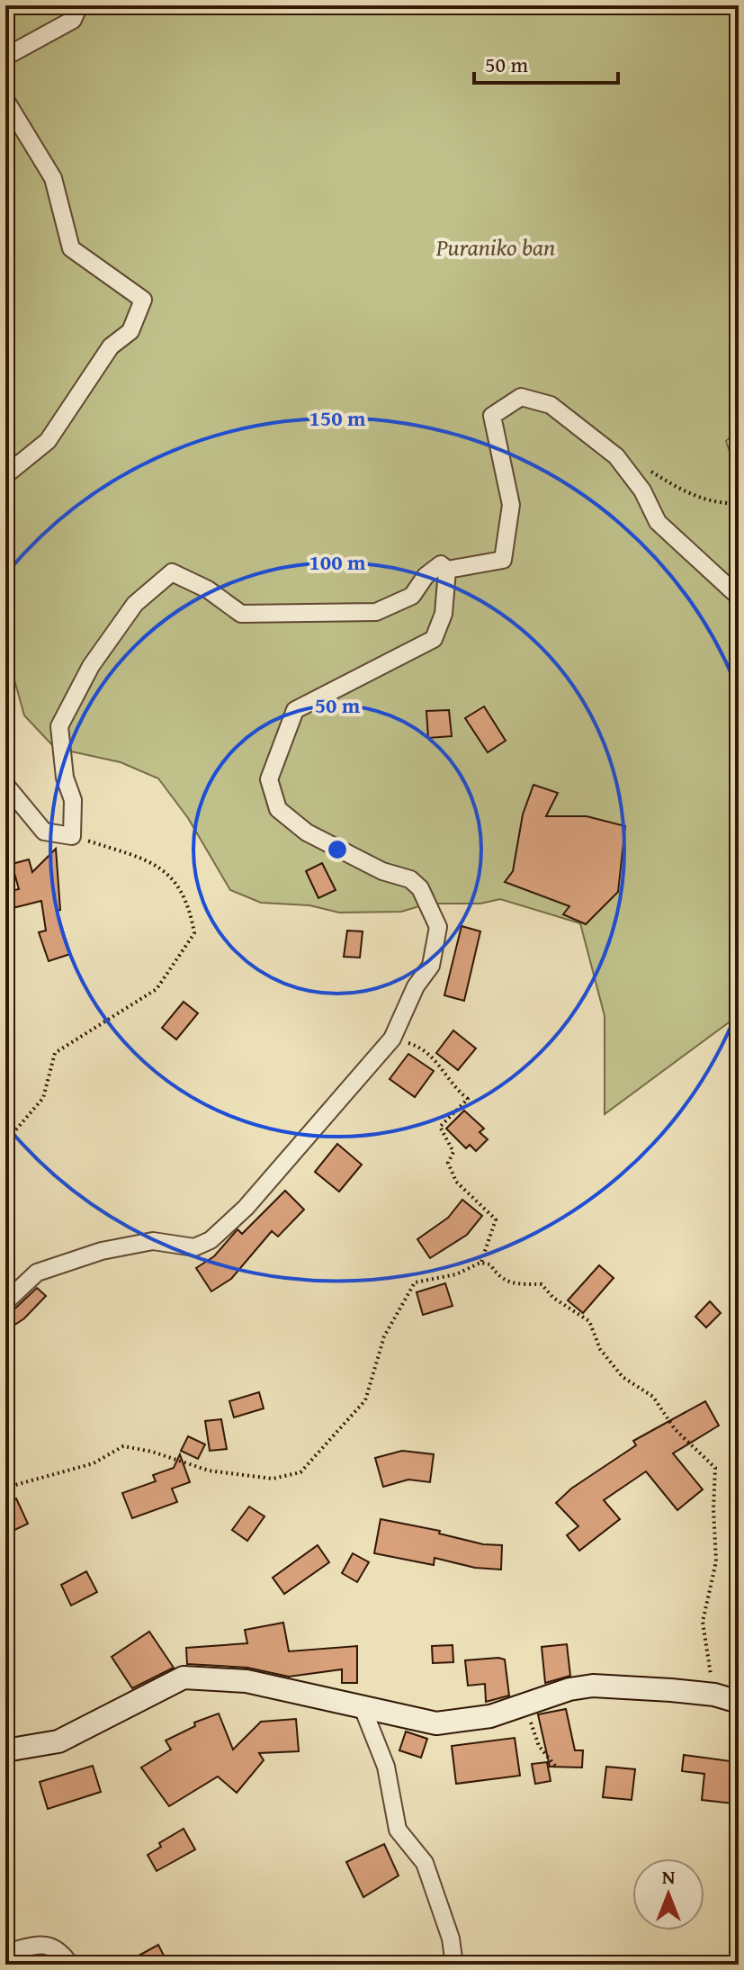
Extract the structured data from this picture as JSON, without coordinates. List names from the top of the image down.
{
  "parks": ["Puraniko ban"],
  "scale_bar": "50 m",
  "north": "top",
  "rings": ["150 m", "100 m", "50 m"]
}
